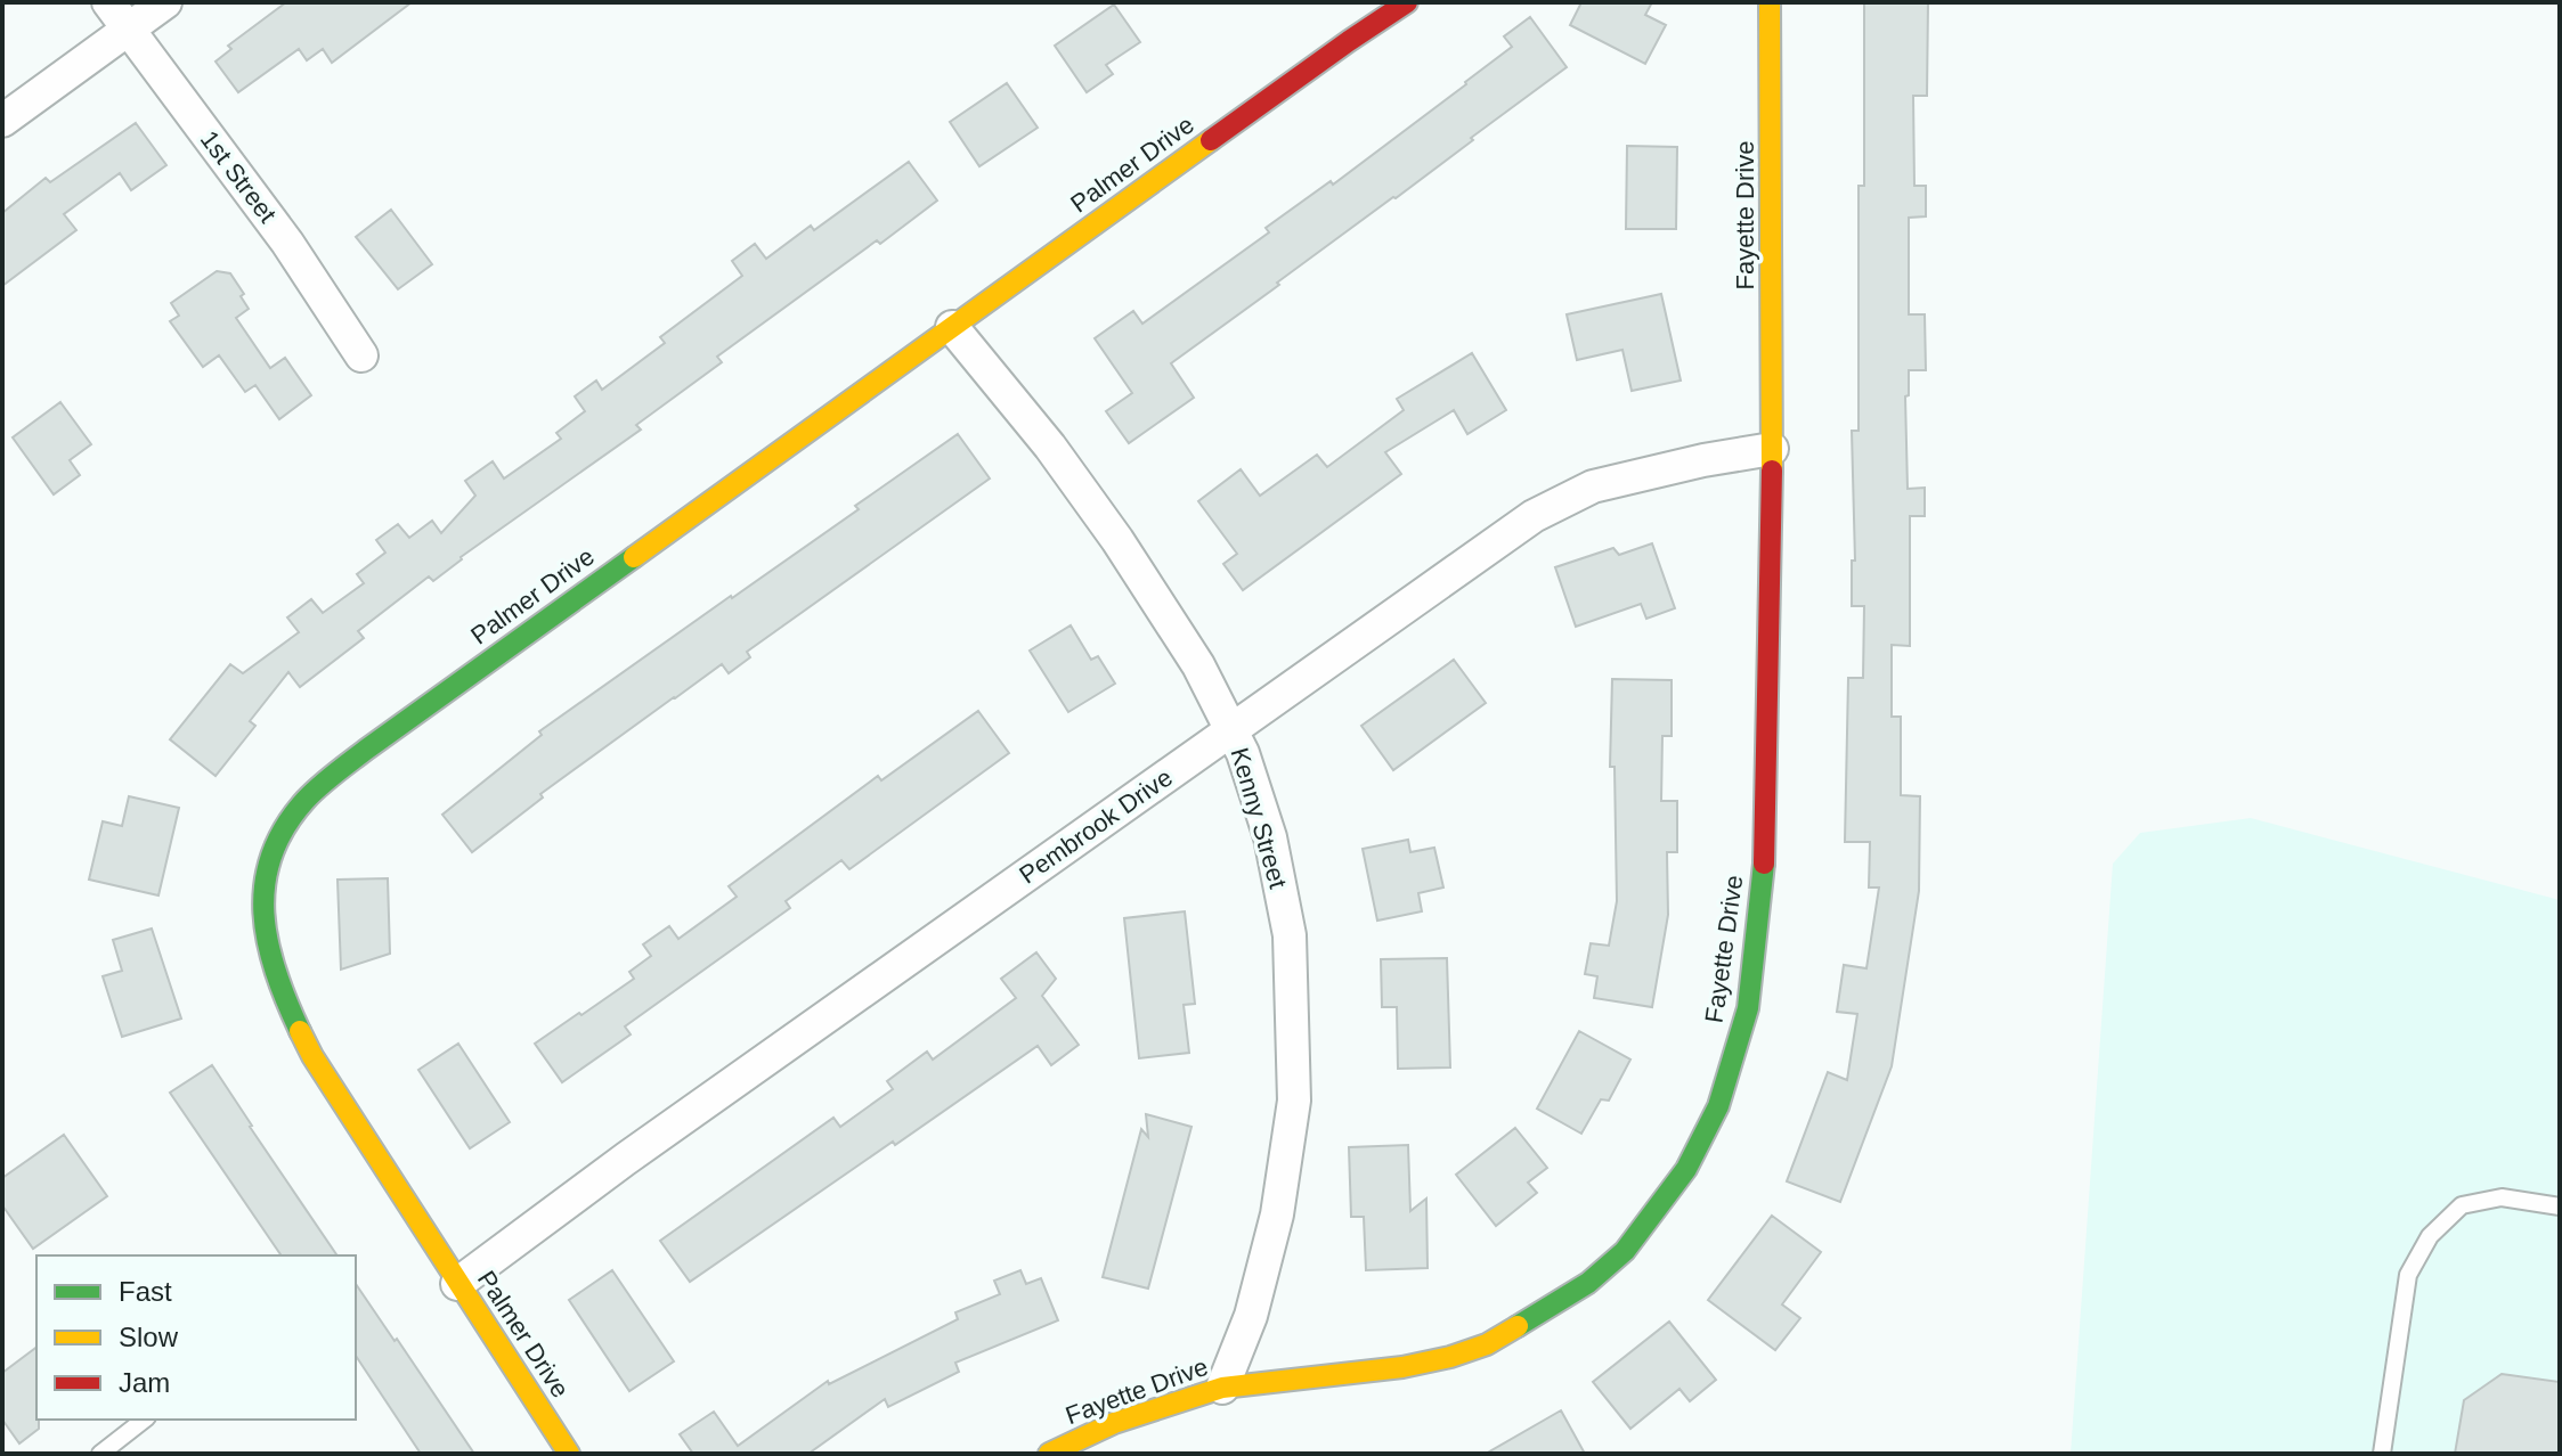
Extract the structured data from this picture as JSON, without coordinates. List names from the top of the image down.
{
  "streets": {
    "street": [
      "Palmer Drive",
      "1st Street",
      "Fayette Drive",
      "Kenny Street",
      "Pembrook Drive"
    ]
  },
  "crossings": [
    ["Palmer Drive", "Kenny Street"],
    ["Palmer Drive", "Pembrook Drive"],
    ["Fayette Drive", "Kenny Street"],
    ["Fayette Drive", "Pembrook Drive"],
    ["Kenny Street", "Pembrook Drive"]
  ],
  "legend": ["Fast", "Slow", "Jam"]
}
